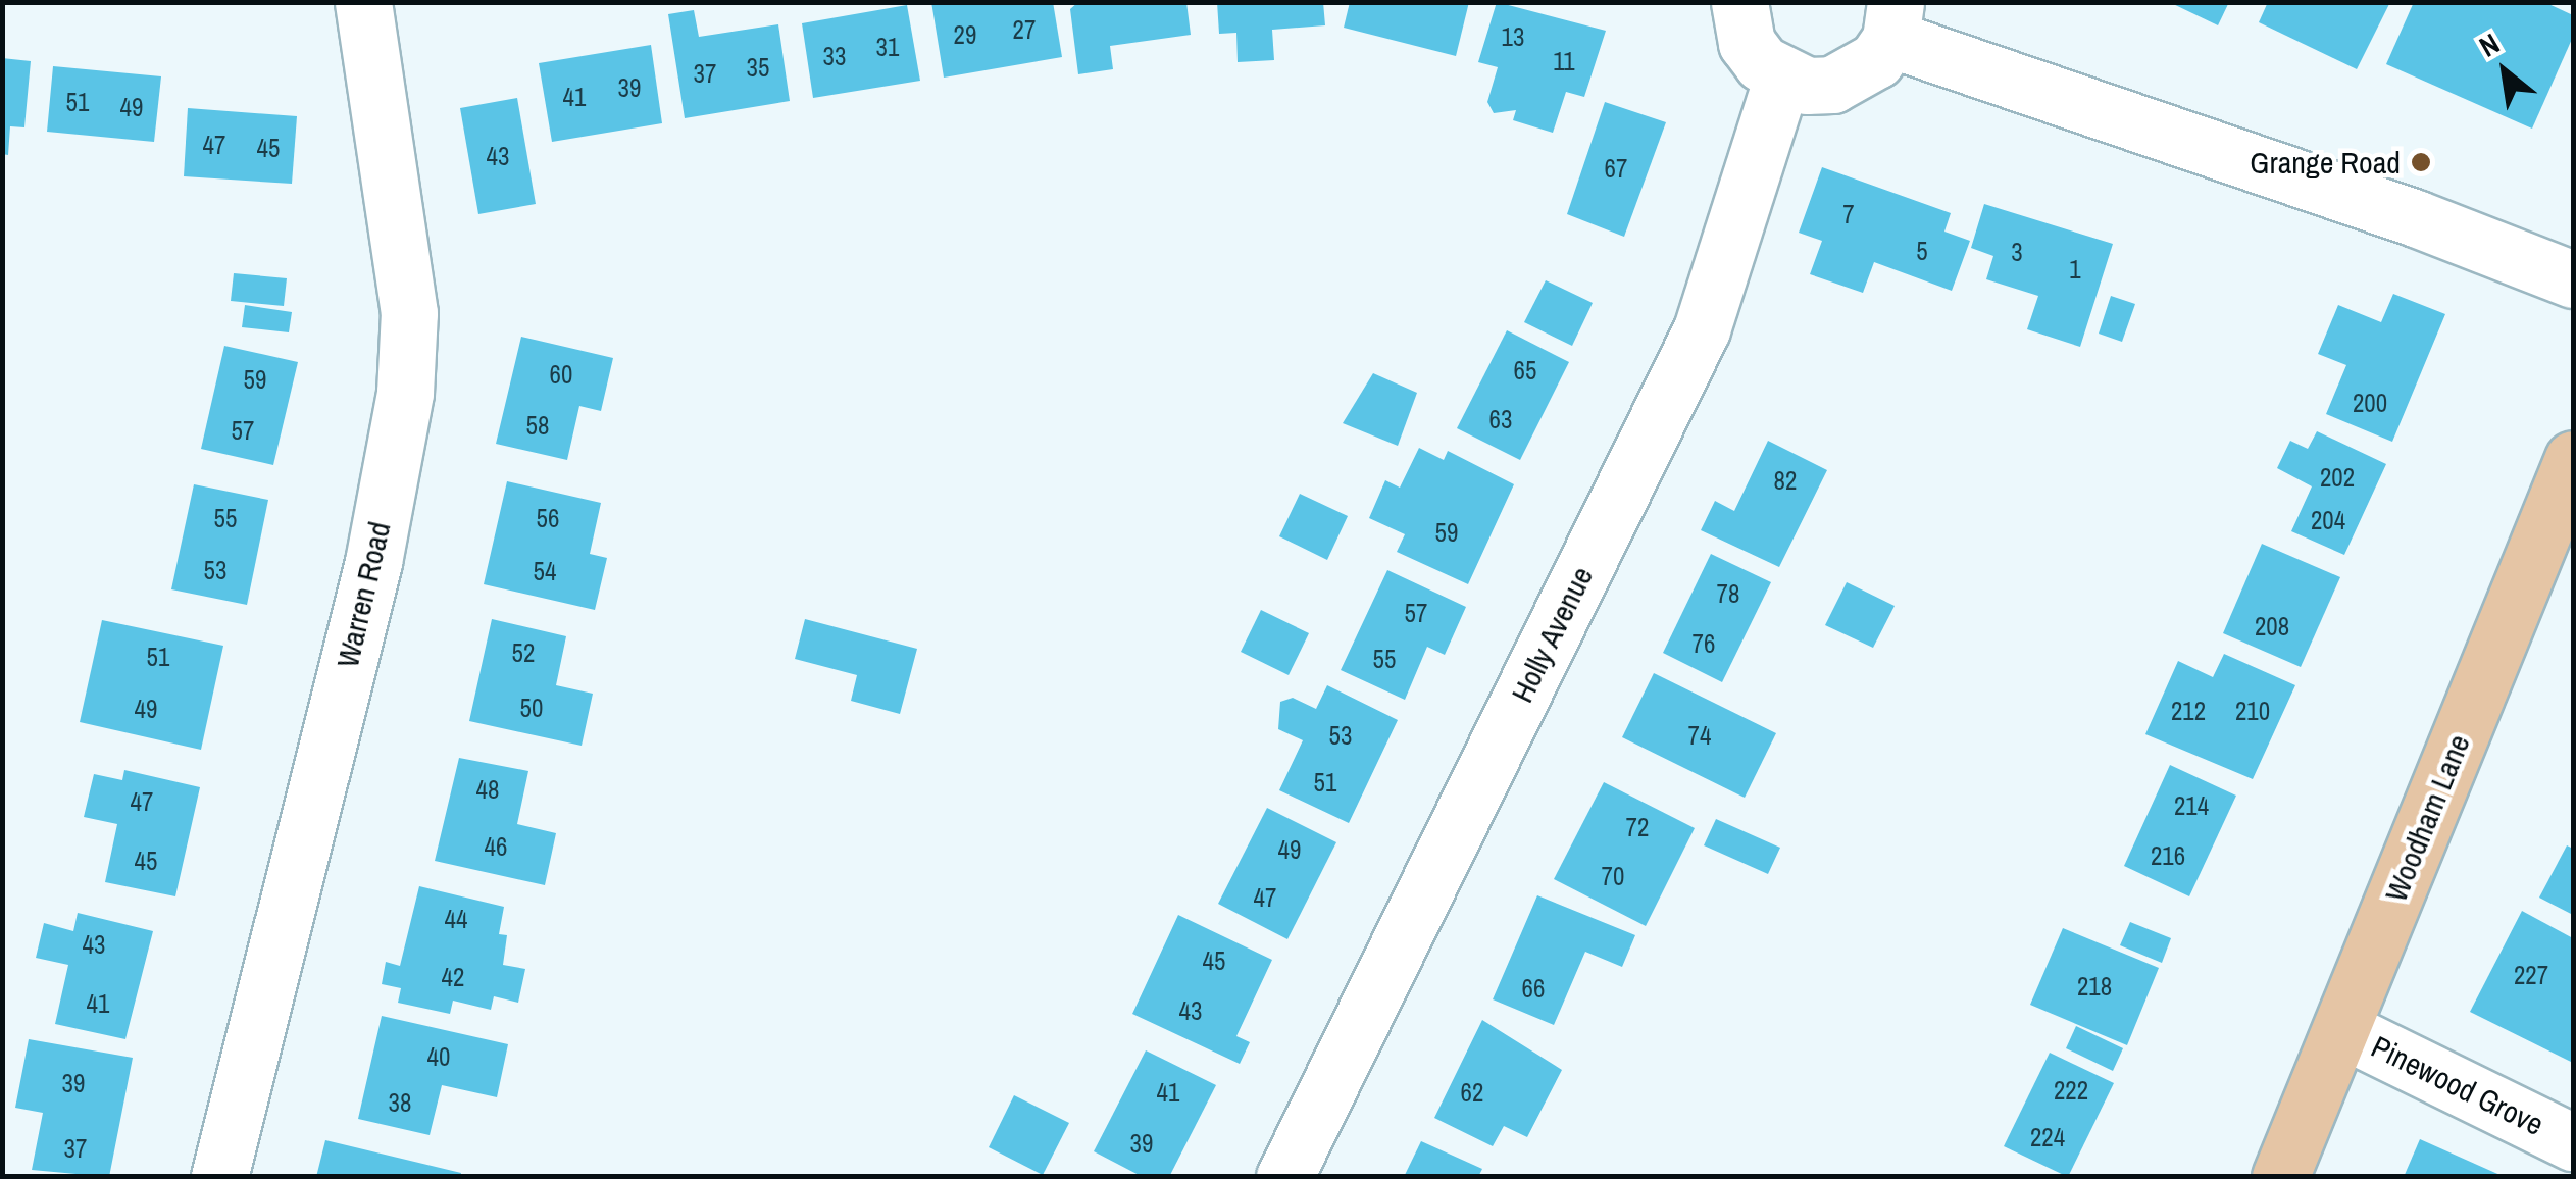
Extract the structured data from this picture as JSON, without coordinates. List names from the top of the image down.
{
  "streets": {
    "main road": ["Woodham Lane"],
    "street": ["Warren Road", "Holly Avenue", "Pinewood Grove"]
  },
  "crossings": [
    ["Woodham Lane", "Pinewood Grove"]
  ],
  "places": ["Grange Road"],
  "house_numbers": [
    "27",
    "29",
    "13",
    "31",
    "33",
    "11",
    "35",
    "37",
    "39",
    "41",
    "51",
    "49",
    "47",
    "45",
    "43",
    "67",
    "7",
    "5",
    "3",
    "1",
    "65",
    "60",
    "59",
    "200",
    "63",
    "58",
    "57",
    "202",
    "82",
    "55",
    "56",
    "204",
    "59",
    "53",
    "54",
    "78",
    "57",
    "208",
    "76",
    "52",
    "51",
    "55",
    "50",
    "49",
    "212",
    "210",
    "53",
    "74",
    "51",
    "48",
    "47",
    "214",
    "72",
    "46",
    "49",
    "216",
    "45",
    "70",
    "47",
    "44",
    "43",
    "45",
    "227",
    "42",
    "218",
    "66",
    "41",
    "43",
    "40",
    "39",
    "222",
    "41",
    "62",
    "38",
    "224",
    "39",
    "37"
  ],
  "north": "top left"
}
